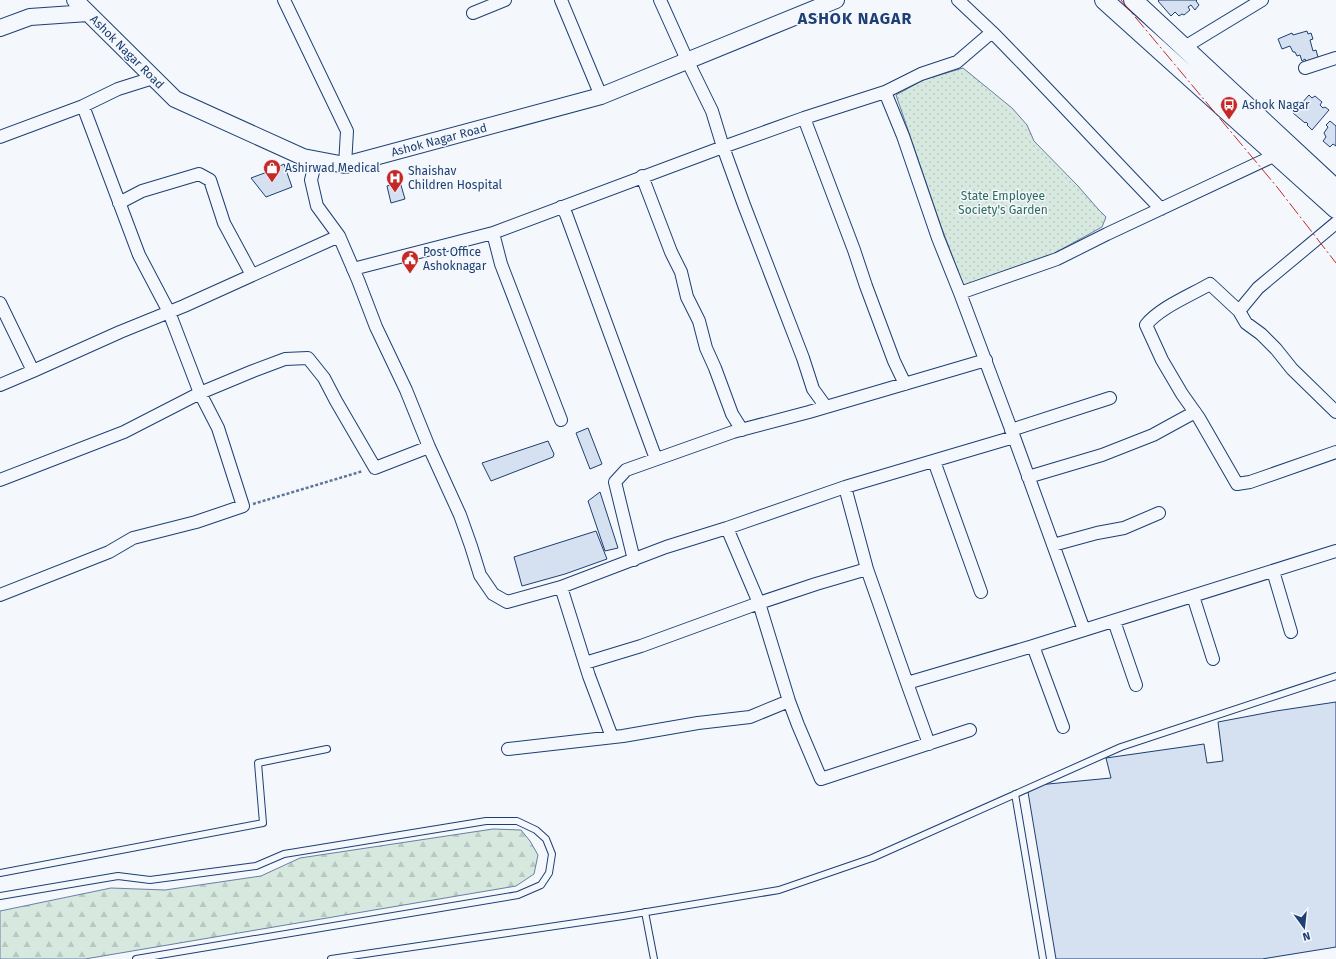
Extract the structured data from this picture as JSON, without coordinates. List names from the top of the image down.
{
  "streets": {
    "street": ["Ashok Nagar Road"]
  },
  "districts": ["ASHOK NAGAR"],
  "parks": ["State Employee Society's Garden"],
  "places": {
    "bus stop": ["Ashok Nagar"],
    "shop": ["Ashirwad Medical"],
    "hospital": ["Shaishav Children Hospital"],
    "public building": ["Post Office Ashoknagar"]
  },
  "north": "bottom"
}
